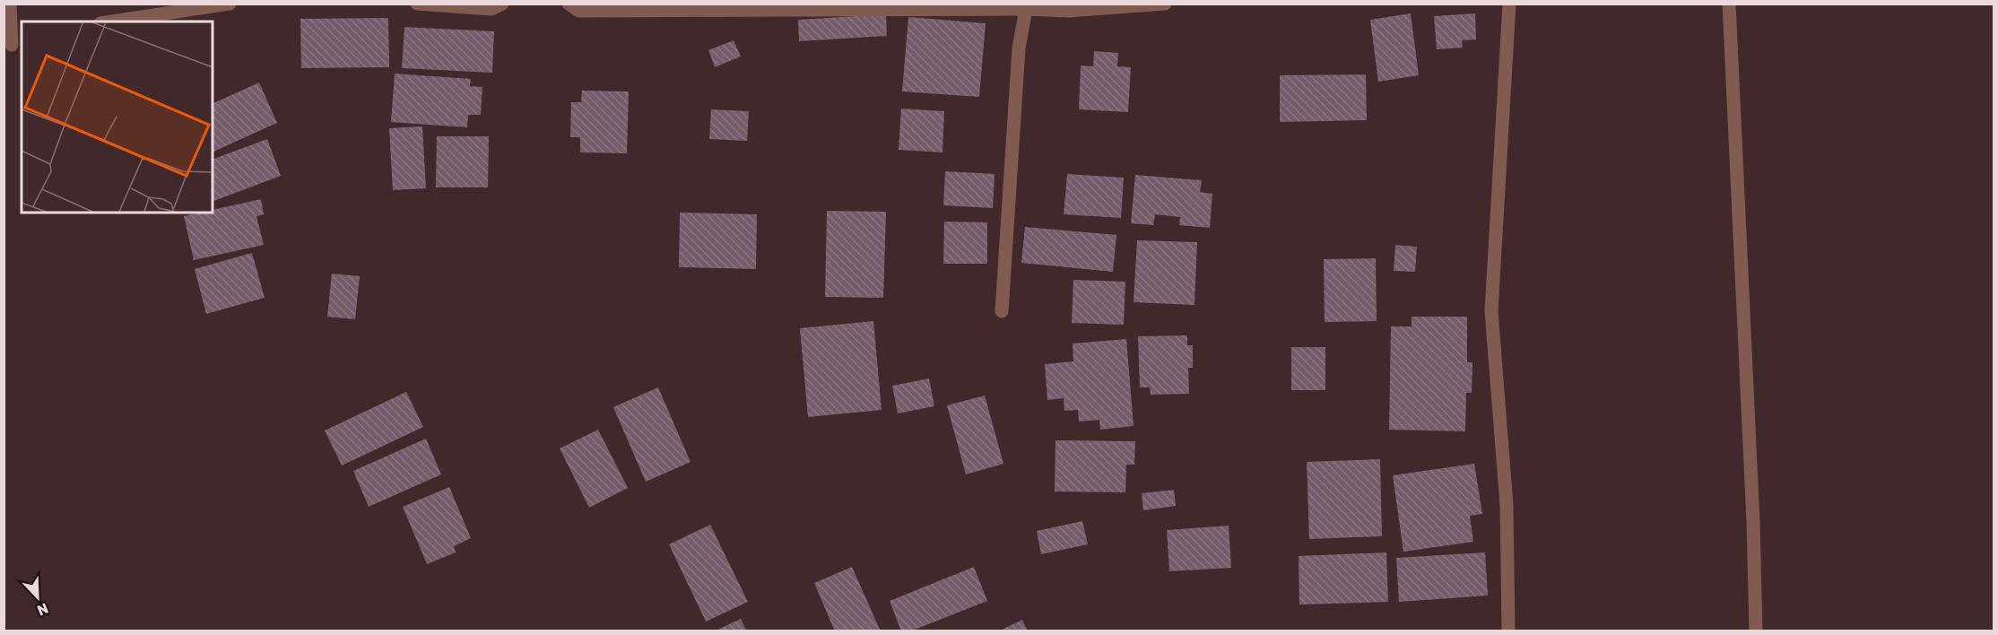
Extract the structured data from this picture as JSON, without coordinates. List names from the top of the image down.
{
  "north": "bottom right"
}
